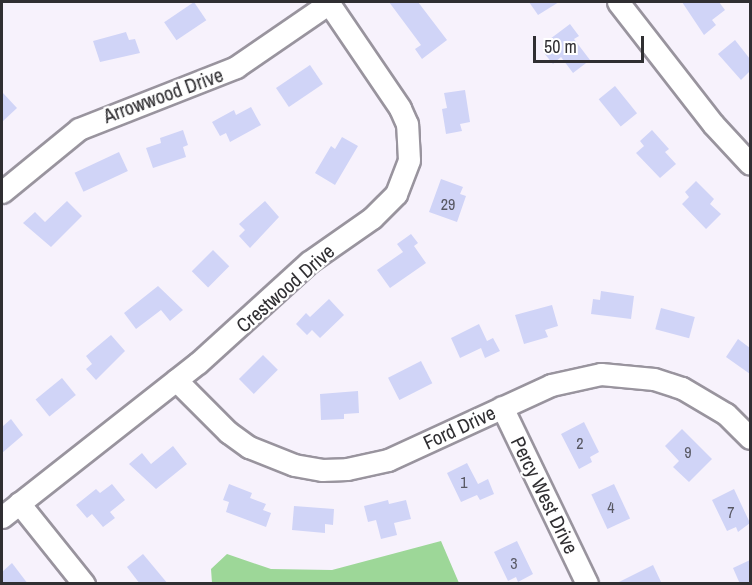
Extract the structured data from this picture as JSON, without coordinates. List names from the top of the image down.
{
  "streets": {
    "street": [
      "Arrowwood Drive",
      "Crestwood Drive",
      "Ford Drive",
      "Percy West Drive"
    ]
  },
  "crossings": [
    ["Arrowwood Drive", "Crestwood Drive"],
    ["Crestwood Drive", "Ford Drive"],
    ["Ford Drive", "Percy West Drive"]
  ],
  "house_numbers": [
    "29",
    "2",
    "9",
    "1",
    "4",
    "7",
    "3"
  ],
  "scale_bar": "50 m"
}
